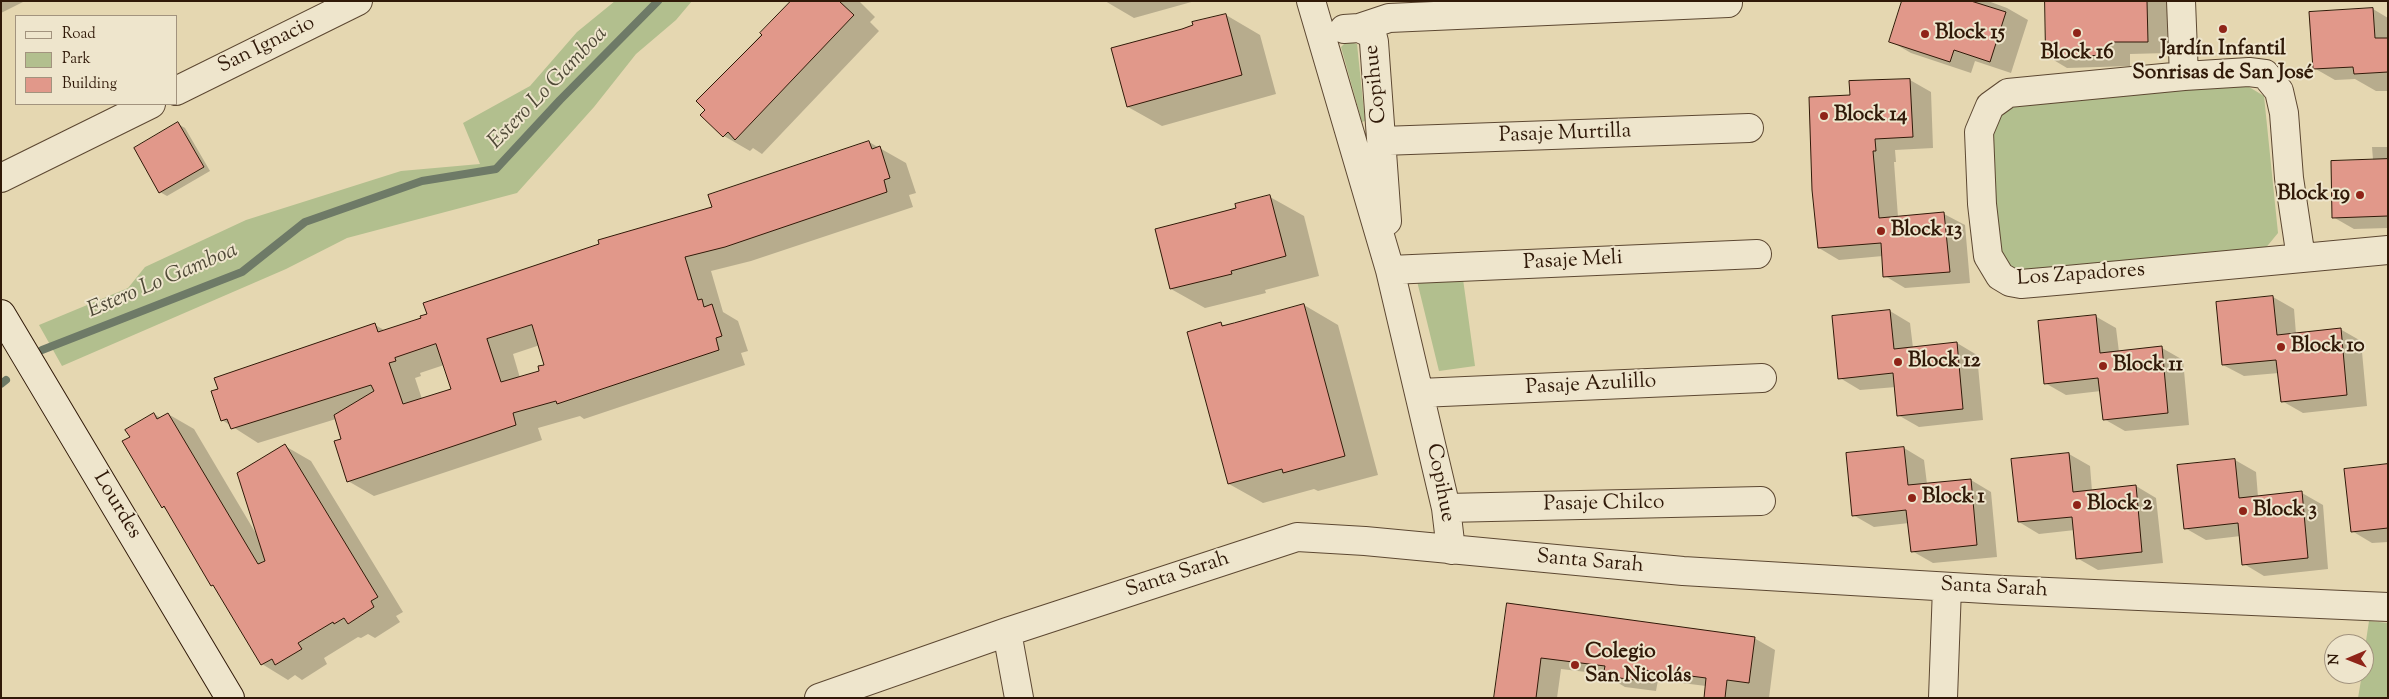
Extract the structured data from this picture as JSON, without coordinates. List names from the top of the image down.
{
  "streets": {
    "street": [
      "San Ignacio",
      "Copihue",
      "Pasaje Murtilla",
      "Pasaje Meli",
      "Los Zapadores",
      "Pasaje Azulillo",
      "Pasaje Chilco",
      "Lourdes",
      "Santa Sarah"
    ]
  },
  "crossings": [
    ["Copihue", "Pasaje Murtilla"],
    ["Copihue", "Pasaje Meli"],
    ["Copihue", "Pasaje Azulillo"],
    ["Copihue", "Pasaje Chilco"],
    ["Copihue", "Santa Sarah"]
  ],
  "water": ["Estero Lo Gamboa"],
  "places": [
    "Jardín Infantil Sonrisas de San José",
    "Block 16",
    "Block 15",
    "Block 14",
    "Block 19",
    "Block 13",
    "Block 10",
    "Block 12",
    "Block 11",
    "Block 1",
    "Block 2",
    "Block 3",
    "Colegio San Nicolás"
  ],
  "legend": ["Road", "Park", "Building"],
  "north": "left"
}
